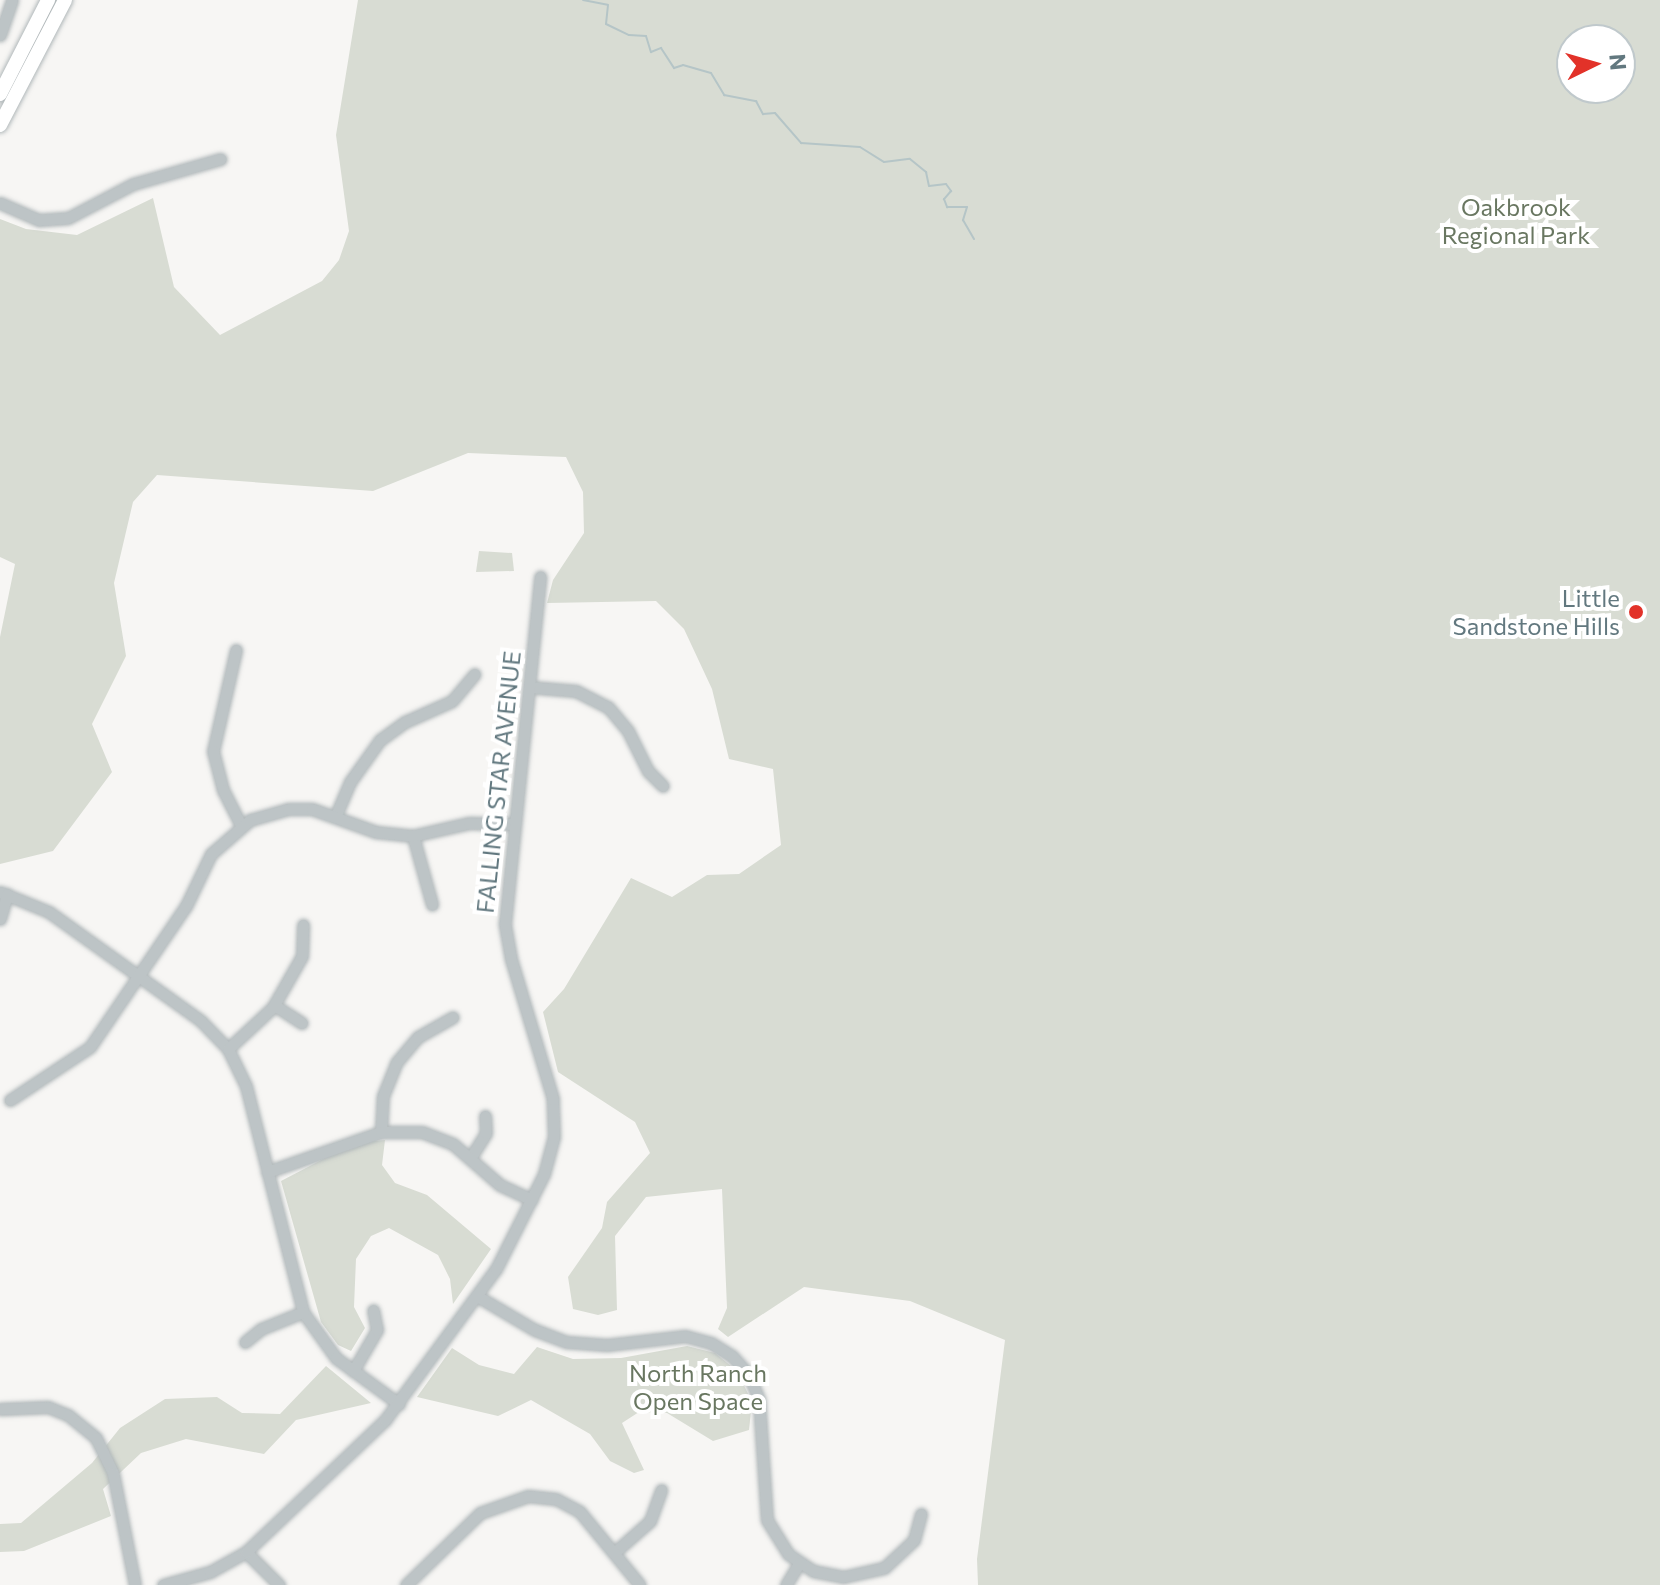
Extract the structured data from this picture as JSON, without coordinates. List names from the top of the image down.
{
  "streets": {
    "street": ["FALLING STAR AVENUE"]
  },
  "parks": ["Oakbrook Regional Park", "North Ranch Open Space"],
  "places": ["Little Sandstone Hills"],
  "north": "right"
}
